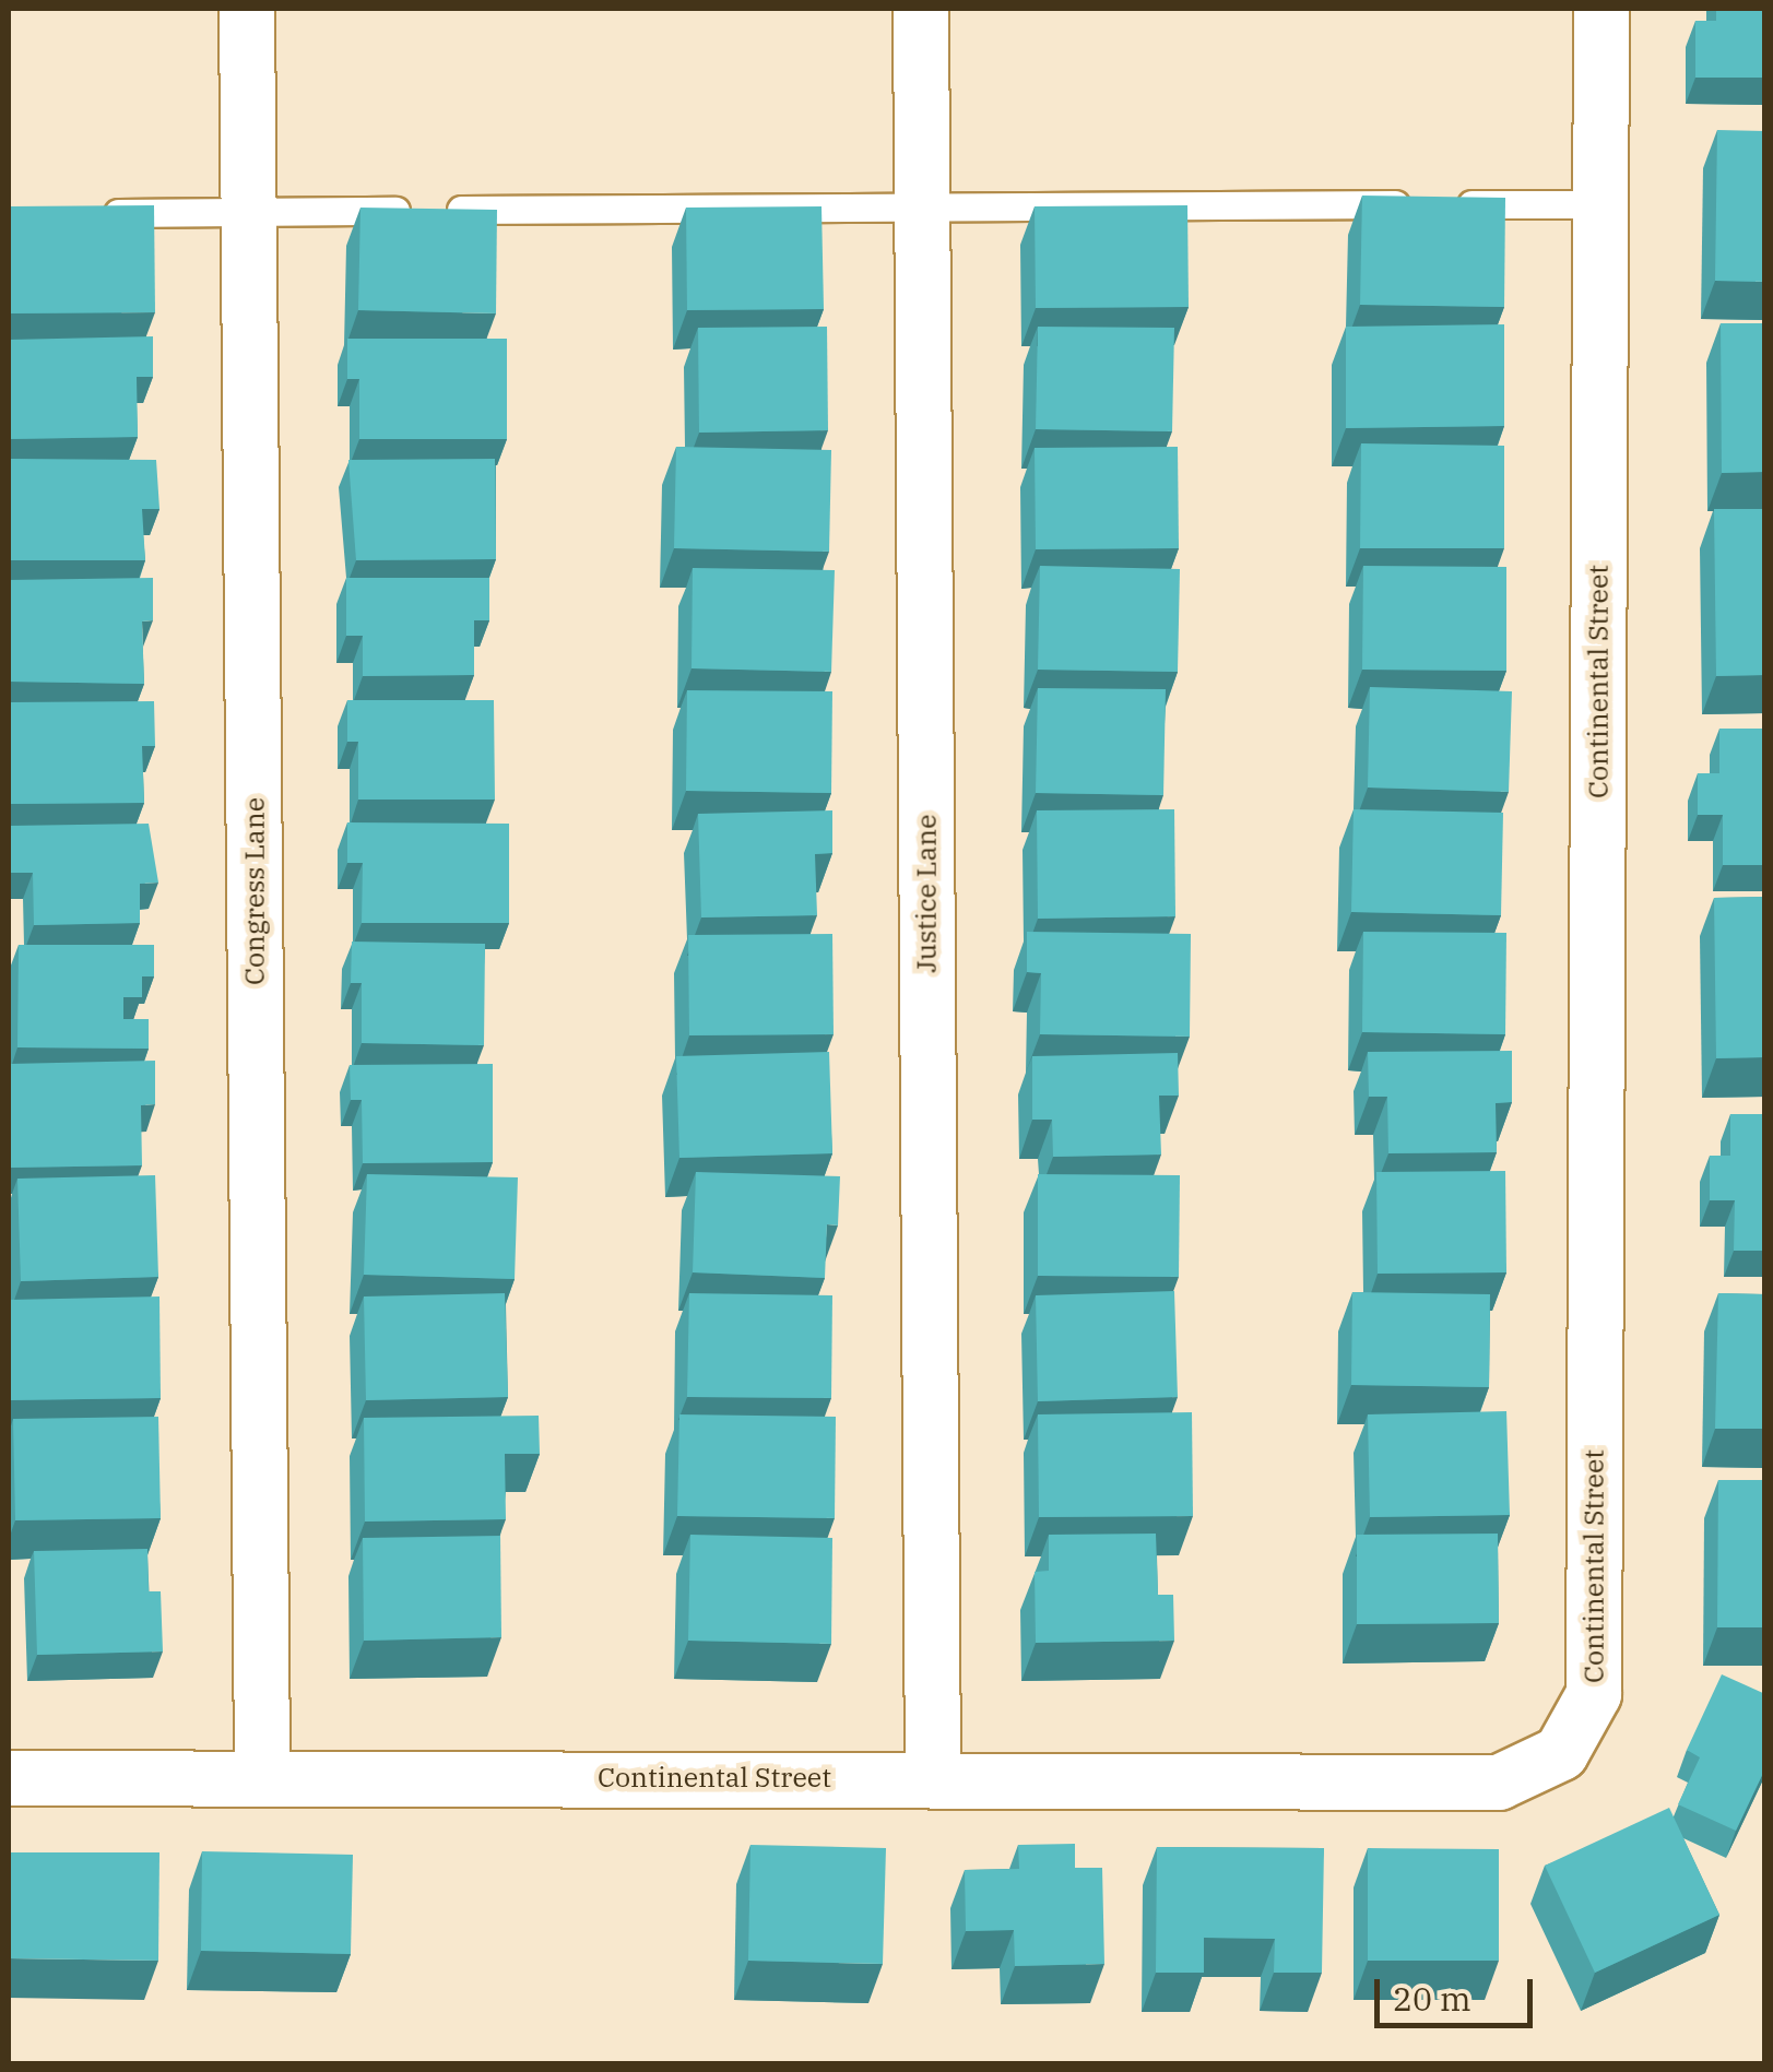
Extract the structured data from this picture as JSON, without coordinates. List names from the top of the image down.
{
  "streets": {
    "street": ["Continental Street", "Congress Lane", "Justice Lane"]
  },
  "crossings": [
    ["Continental Street", "Congress Lane"],
    ["Continental Street", "Justice Lane"]
  ],
  "scale_bar": "20 m"
}
